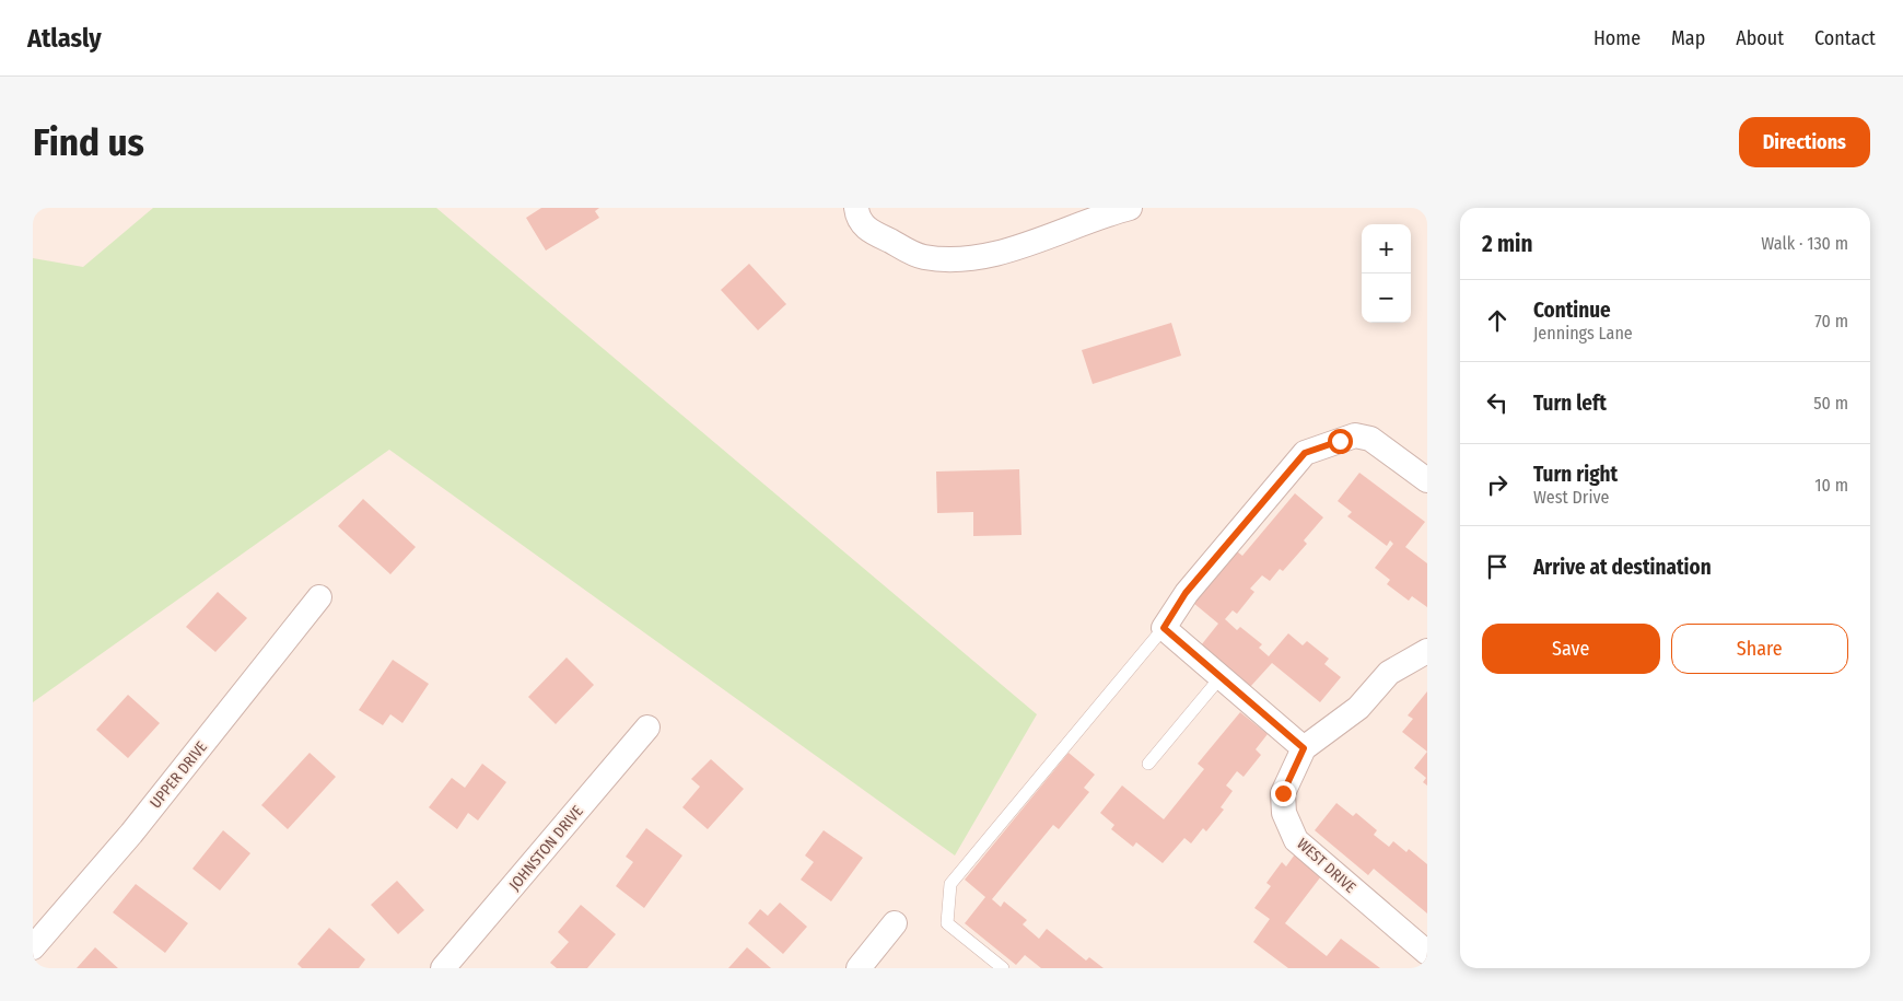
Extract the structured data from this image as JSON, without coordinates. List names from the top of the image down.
{
  "streets": {
    "street": ["UPPER DRIVE", "JOHNSTON DRIVE", "WEST DRIVE"]
  },
  "page": {
    "header": "Atlasly",
    "nav": [
      "Home",
      "Map",
      "About",
      "Contact"
    ],
    "buttons": [
      "Directions",
      ["Save", "Share"]
    ],
    "title": "Find us",
    "heading": ["2 min", "Walk · 130 m"],
    "map_buttons": ["+", "−"],
    "list": [
      ["Continue", "Jennings Lane", "70 m"],
      ["Turn left", "50 m"],
      ["Turn right", "West Drive", "10 m"],
      "Arrive at destination"
    ]
  }
}
